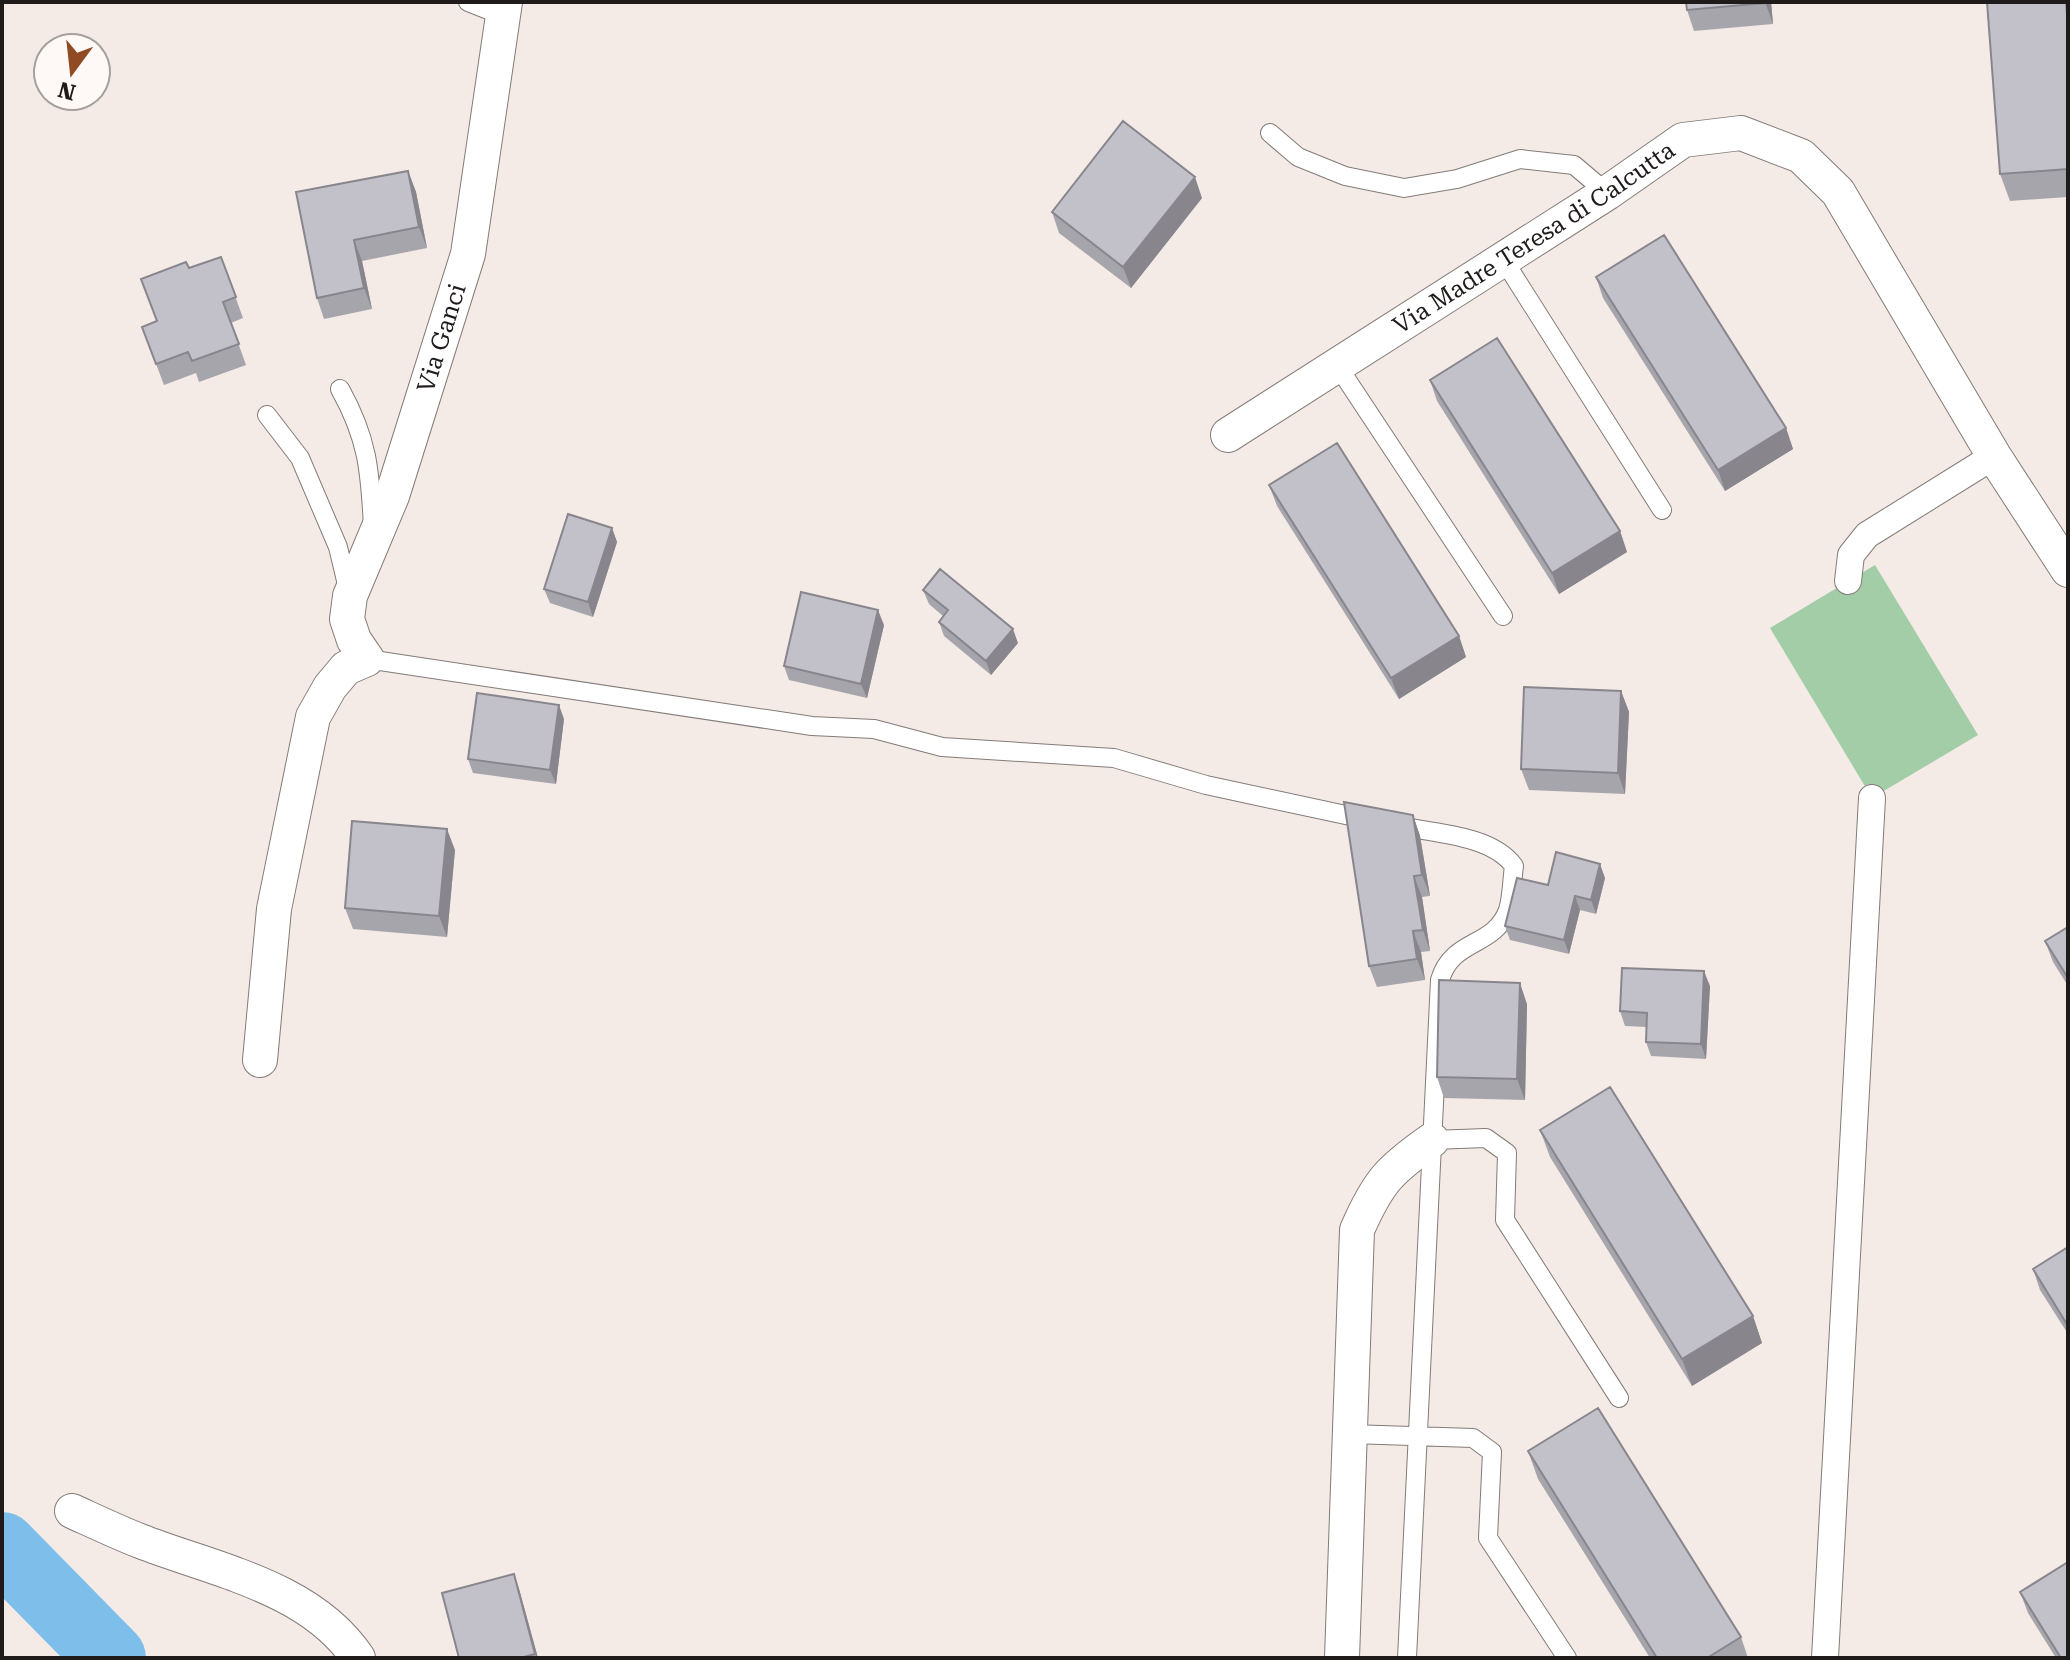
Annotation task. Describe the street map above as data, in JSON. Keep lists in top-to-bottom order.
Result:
{
  "streets": {
    "street": ["Via Madre Teresa di Calcutta", "Via Ganci"]
  },
  "north": "bottom"
}
